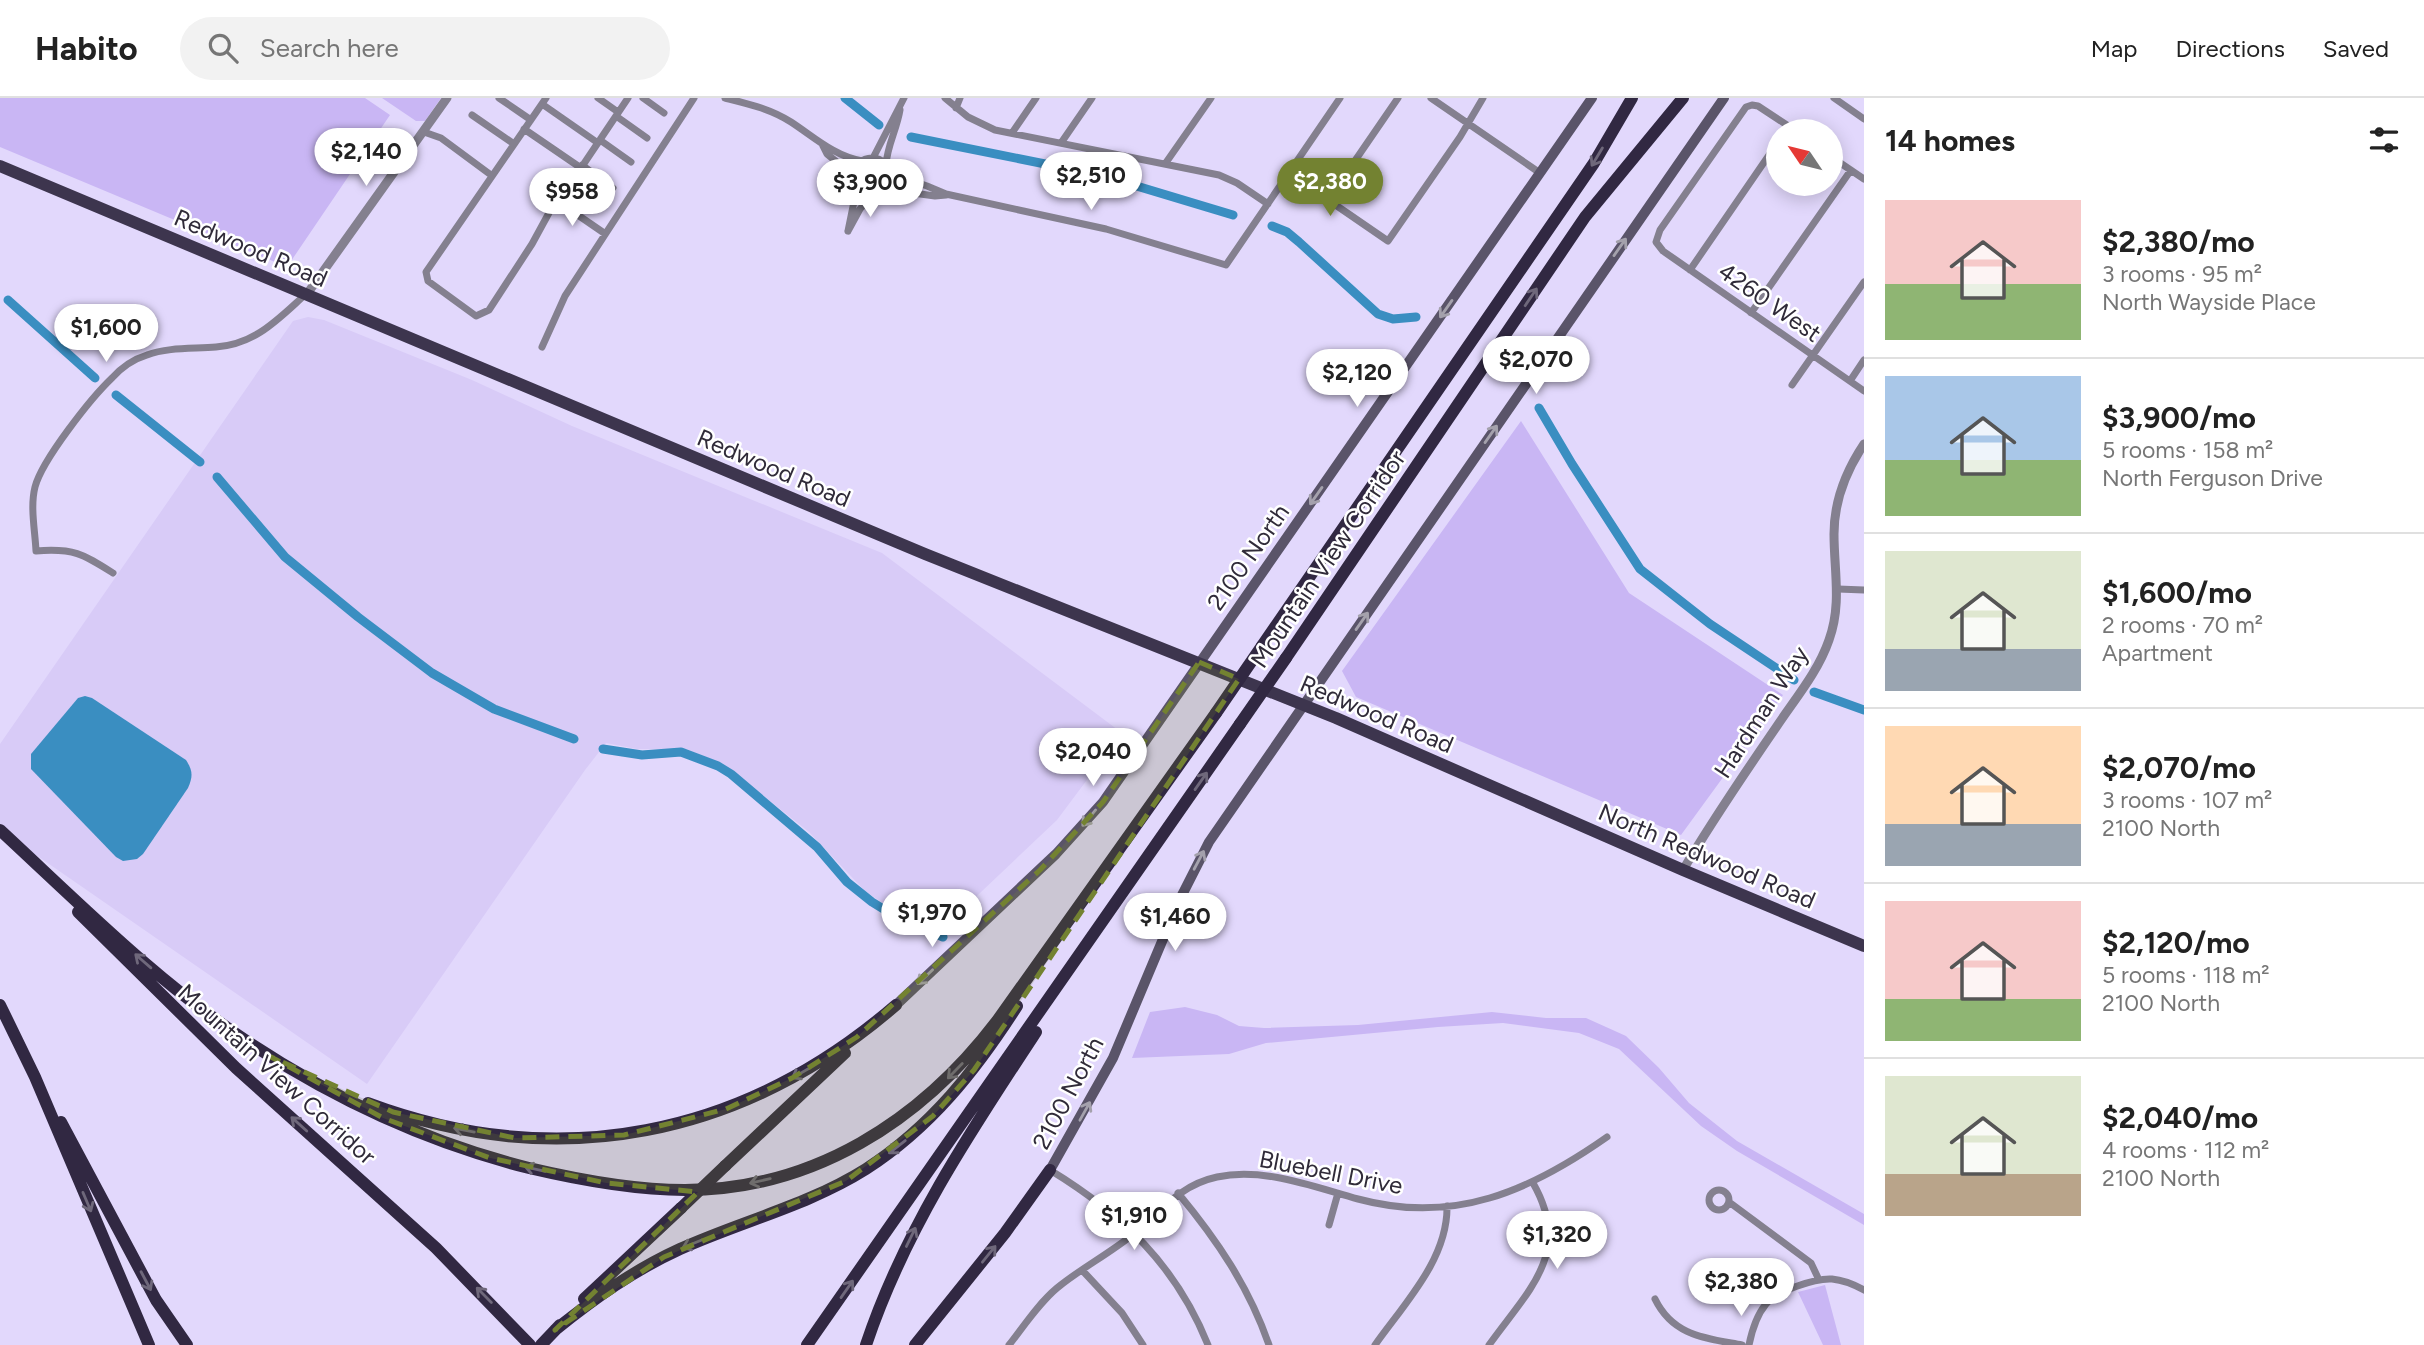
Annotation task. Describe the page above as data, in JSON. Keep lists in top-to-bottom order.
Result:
{
  "streets": {
    "highway": ["Mountain View Corridor"],
    "main road": ["Redwood Road", "2100 North", "North Redwood Road"],
    "street": ["4260 West", "Hardman Way", "Bluebell Drive"]
  },
  "crossings": [
    ["Redwood Road", "2100 North"],
    ["Redwood Road", "North Redwood Road"],
    ["Hardman Way", "North Redwood Road"]
  ],
  "north": "top left",
  "page": {
    "header": "Habito",
    "search": "Search here",
    "nav": ["Map", "Directions", "Saved"],
    "heading": "14 homes",
    "price": [
      "$2,140",
      "$2,510",
      "$2,380",
      "$3,900",
      "$958",
      "$1,600",
      "$2,070",
      "$2,120",
      "$2,040",
      "$1,970",
      "$1,460",
      "$1,910",
      "$1,320",
      "$2,380"
    ],
    "list": [
      {
        "name": "$2,380/mo",
        "note": "3 rooms · 95 m² · North Wayside Place"
      },
      {
        "name": "$3,900/mo",
        "note": "5 rooms · 158 m² · North Ferguson Drive"
      },
      {
        "name": "$1,600/mo",
        "note": "2 rooms · 70 m² · Apartment"
      },
      {
        "name": "$2,070/mo",
        "note": "3 rooms · 107 m² · 2100 North"
      },
      {
        "name": "$2,120/mo",
        "note": "5 rooms · 118 m² · 2100 North"
      },
      {
        "name": "$2,040/mo",
        "note": "4 rooms · 112 m² · 2100 North"
      }
    ]
  }
}
